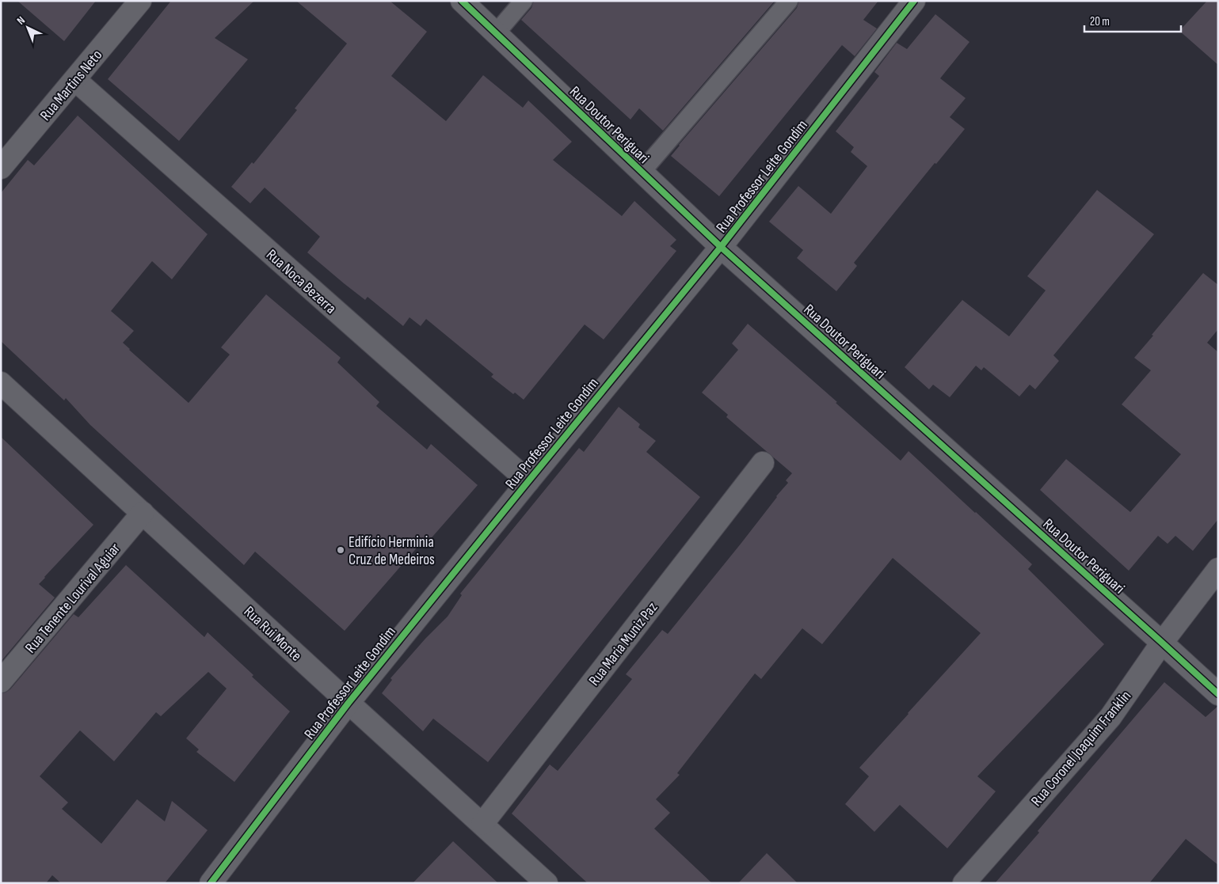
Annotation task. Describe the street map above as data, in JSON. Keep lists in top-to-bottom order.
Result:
{
  "streets": {
    "street": [
      "Rua Martins Neto",
      "Rua Doutor Periguari",
      "Rua Professor Leite Gondim",
      "Rua Noca Bezerra",
      "Rua Tenente Lourival Aguiar",
      "Rua Rui Monte",
      "Rua Maria Muniz Paz",
      "Rua Coronel Joaquim Franklin"
    ]
  },
  "crossings": [
    ["Rua Martins Neto", "Rua Noca Bezerra"],
    ["Rua Doutor Periguari", "Rua Professor Leite Gondim"],
    ["Rua Doutor Periguari", "Rua Coronel Joaquim Franklin"],
    ["Rua Professor Leite Gondim", "Rua Noca Bezerra"],
    ["Rua Professor Leite Gondim", "Rua Rui Monte"],
    ["Rua Tenente Lourival Aguiar", "Rua Rui Monte"],
    ["Rua Rui Monte", "Rua Maria Muniz Paz"]
  ],
  "places": ["Edifício Herminia Cruz de Medeiros"],
  "scale_bar": "20 m",
  "north": "top left"
}
